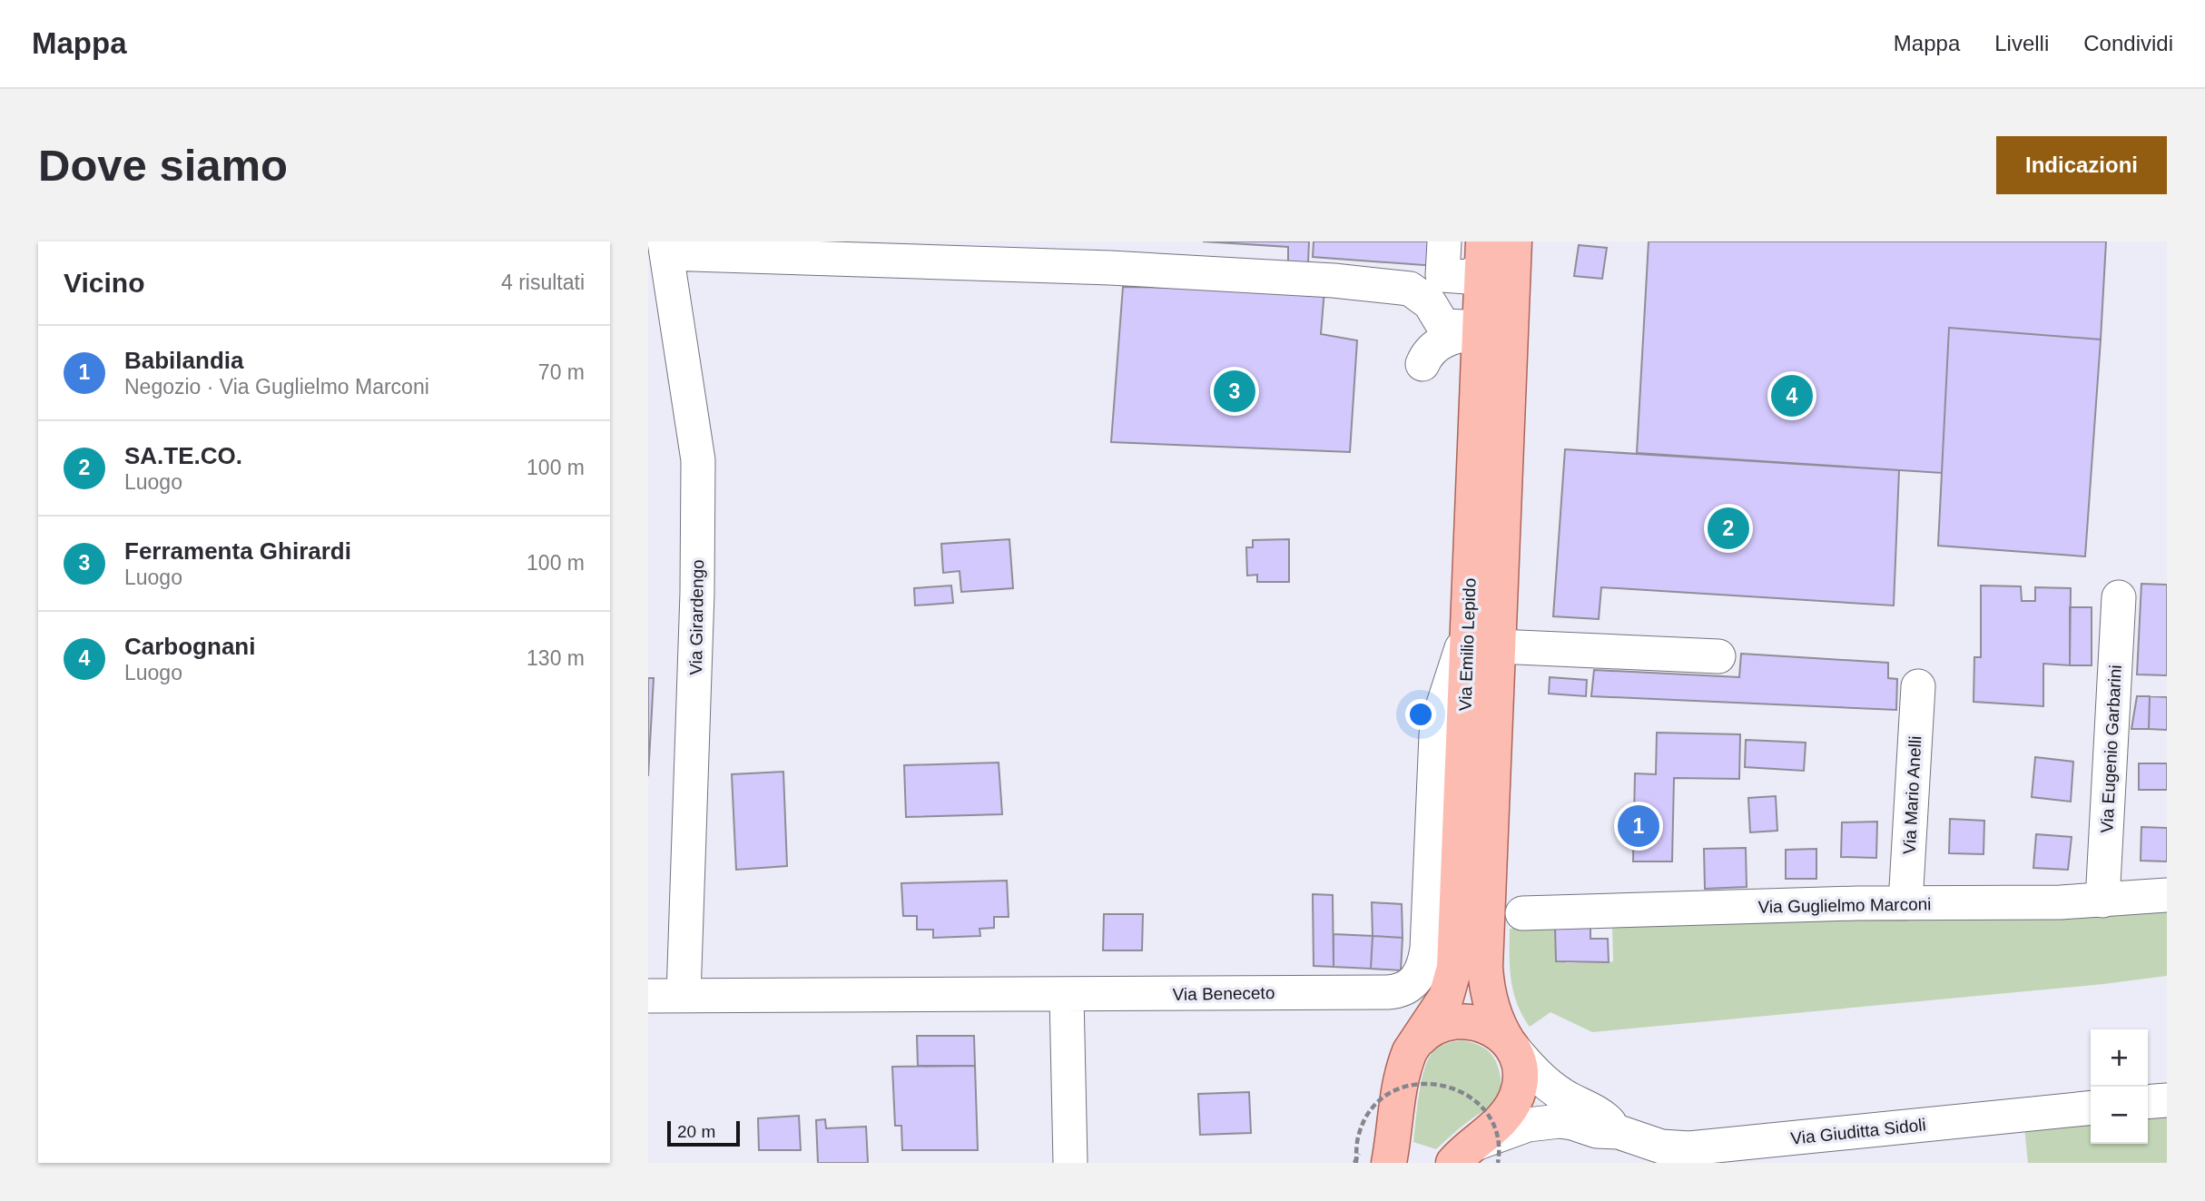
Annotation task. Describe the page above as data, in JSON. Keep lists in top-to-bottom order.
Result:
{
  "streets": {
    "main road": ["Via Emilio Lepido"],
    "street": [
      "Via Girardengo",
      "Via Eugenio Garbarini",
      "Via Mario Anelli",
      "Via Guglielmo Marconi",
      "Via Beneceto",
      "Via Giuditta Sidoli"
    ]
  },
  "crossings": [
    ["Via Girardengo", "Via Beneceto"],
    ["Via Emilio Lepido", "Via Beneceto"],
    ["Via Emilio Lepido", "Via Giuditta Sidoli"],
    ["Via Eugenio Garbarini", "Via Guglielmo Marconi"],
    ["Via Mario Anelli", "Via Guglielmo Marconi"]
  ],
  "scale_bar": "20 m",
  "page": {
    "header": "Mappa",
    "nav": ["Mappa", "Livelli", "Condividi"],
    "buttons": "Indicazioni",
    "title": "Dove siamo",
    "heading": ["Vicino", "4 risultati"],
    "list": [
      {
        "mark": "1",
        "name": "Babilandia",
        "note": "Negozio · Via Guglielmo Marconi",
        "value": "70 m"
      },
      {
        "mark": "2",
        "name": "SA.TE.CO.",
        "note": "Luogo",
        "value": "100 m"
      },
      {
        "mark": "3",
        "name": "Ferramenta Ghirardi",
        "note": "Luogo",
        "value": "100 m"
      },
      {
        "mark": "4",
        "name": "Carbognani",
        "note": "Luogo",
        "value": "130 m"
      }
    ],
    "pins": [
      "3",
      "4",
      "2",
      "1"
    ],
    "map_buttons": ["+", "−"],
    "scale": "20 m"
  }
}
